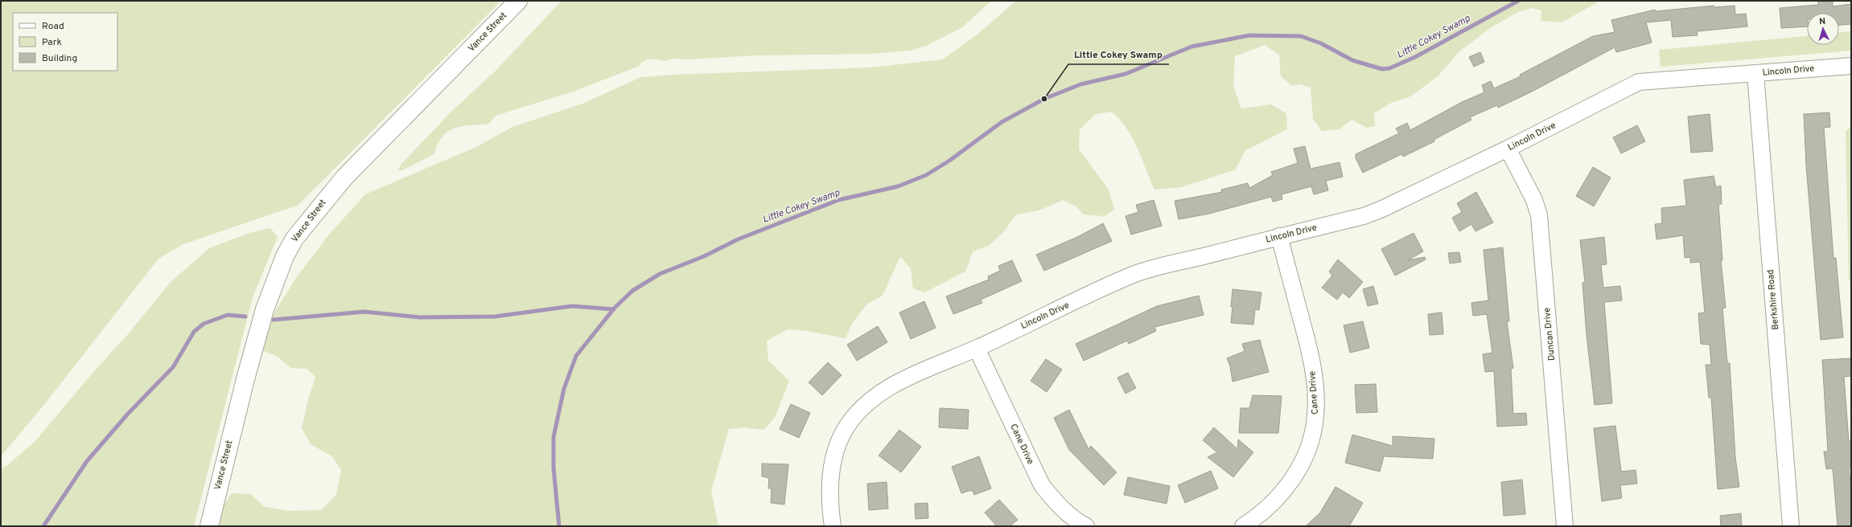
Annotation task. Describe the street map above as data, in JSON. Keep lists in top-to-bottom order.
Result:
{
  "streets": {
    "street": [
      "Vance Street",
      "Lincoln Drive",
      "Berkshire Road",
      "Duncan Drive",
      "Cane Drive"
    ]
  },
  "crossings": [
    ["Lincoln Drive", "Berkshire Road"],
    ["Lincoln Drive", "Duncan Drive"],
    ["Lincoln Drive", "Cane Drive"]
  ],
  "water": ["Little Cokey Swamp"],
  "places": ["Little Cokey Swamp"],
  "legend": ["Road", "Park", "Building"],
  "north": "top"
}
